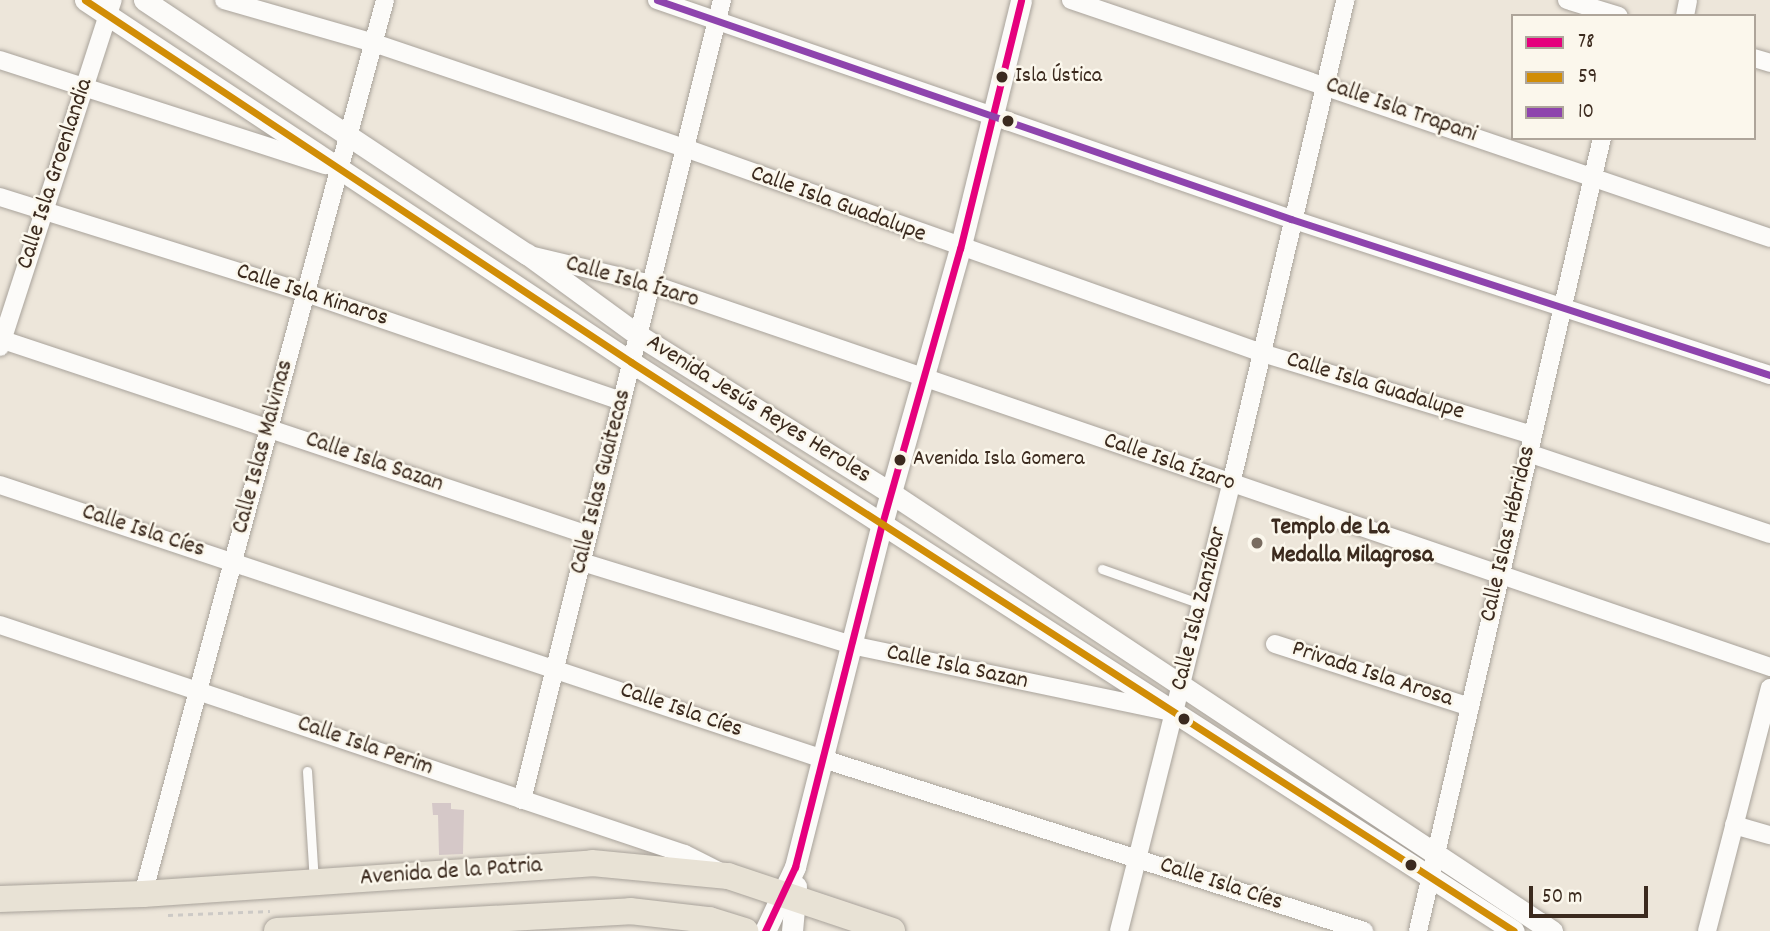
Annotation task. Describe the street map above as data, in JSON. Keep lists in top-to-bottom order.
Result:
{
  "streets": {
    "main road": ["Avenida de la Patria"],
    "street": [
      "Calle Isla Trapani",
      "Calle Isla Groenlandia",
      "Calle Isla Guadalupe",
      "Calle Isla Ízaro",
      "Calle Isla Kinaros",
      "Avenida Jesús Reyes Heroles",
      "Calle Islas Malvinas",
      "Calle Isla Sazan",
      "Calle Islas Guaitecas",
      "Calle Isla Cíes",
      "Calle Islas Hébridas",
      "Calle Isla Zanzíbar",
      "Privada Isla Arosa",
      "Calle Isla Perim"
    ]
  },
  "crossings": [
    ["Calle Isla Trapani", "Calle Islas Hébridas"],
    ["Calle Isla Trapani", "Calle Isla Zanzíbar"],
    ["Calle Isla Groenlandia", "Calle Isla Kinaros"],
    ["Calle Isla Groenlandia", "Avenida Jesús Reyes Heroles"],
    ["Calle Isla Groenlandia", "Calle Isla Sazan"],
    ["Calle Isla Guadalupe", "Calle Islas Malvinas"],
    ["Calle Isla Guadalupe", "Calle Islas Guaitecas"],
    ["Calle Isla Guadalupe", "Calle Islas Hébridas"],
    ["Calle Isla Guadalupe", "Calle Isla Zanzíbar"],
    ["Calle Isla Ízaro", "Avenida Jesús Reyes Heroles"],
    ["Calle Isla Ízaro", "Calle Islas Guaitecas"],
    ["Calle Isla Ízaro", "Calle Islas Hébridas"],
    ["Calle Isla Ízaro", "Calle Isla Zanzíbar"],
    ["Calle Isla Kinaros", "Calle Islas Malvinas"],
    ["Calle Isla Kinaros", "Calle Islas Guaitecas"],
    ["Avenida Jesús Reyes Heroles", "Calle Islas Malvinas"],
    ["Avenida Jesús Reyes Heroles", "Calle Isla Sazan"],
    ["Avenida Jesús Reyes Heroles", "Calle Islas Guaitecas"],
    ["Avenida Jesús Reyes Heroles", "Calle Islas Hébridas"],
    ["Avenida Jesús Reyes Heroles", "Calle Isla Zanzíbar"],
    ["Calle Islas Malvinas", "Calle Isla Sazan"],
    ["Calle Islas Malvinas", "Calle Isla Cíes"],
    ["Calle Islas Malvinas", "Calle Isla Perim"],
    ["Calle Islas Malvinas", "Avenida de la Patria"],
    ["Calle Isla Sazan", "Calle Islas Guaitecas"],
    ["Calle Isla Sazan", "Calle Isla Zanzíbar"],
    ["Calle Islas Guaitecas", "Calle Isla Cíes"],
    ["Calle Islas Guaitecas", "Calle Isla Perim"],
    ["Calle Isla Cíes", "Calle Isla Zanzíbar"],
    ["Calle Islas Hébridas", "Privada Isla Arosa"],
    ["Calle Isla Perim", "Avenida de la Patria"]
  ],
  "places": ["Isla Ústica", "Avenida Isla Gomera", "Templo de La Medalla Milagrosa"],
  "lines": ["transit line 78", "transit line 59", "transit line 10"],
  "legend": ["78", "59", "10"],
  "scale_bar": "50 m"
}
